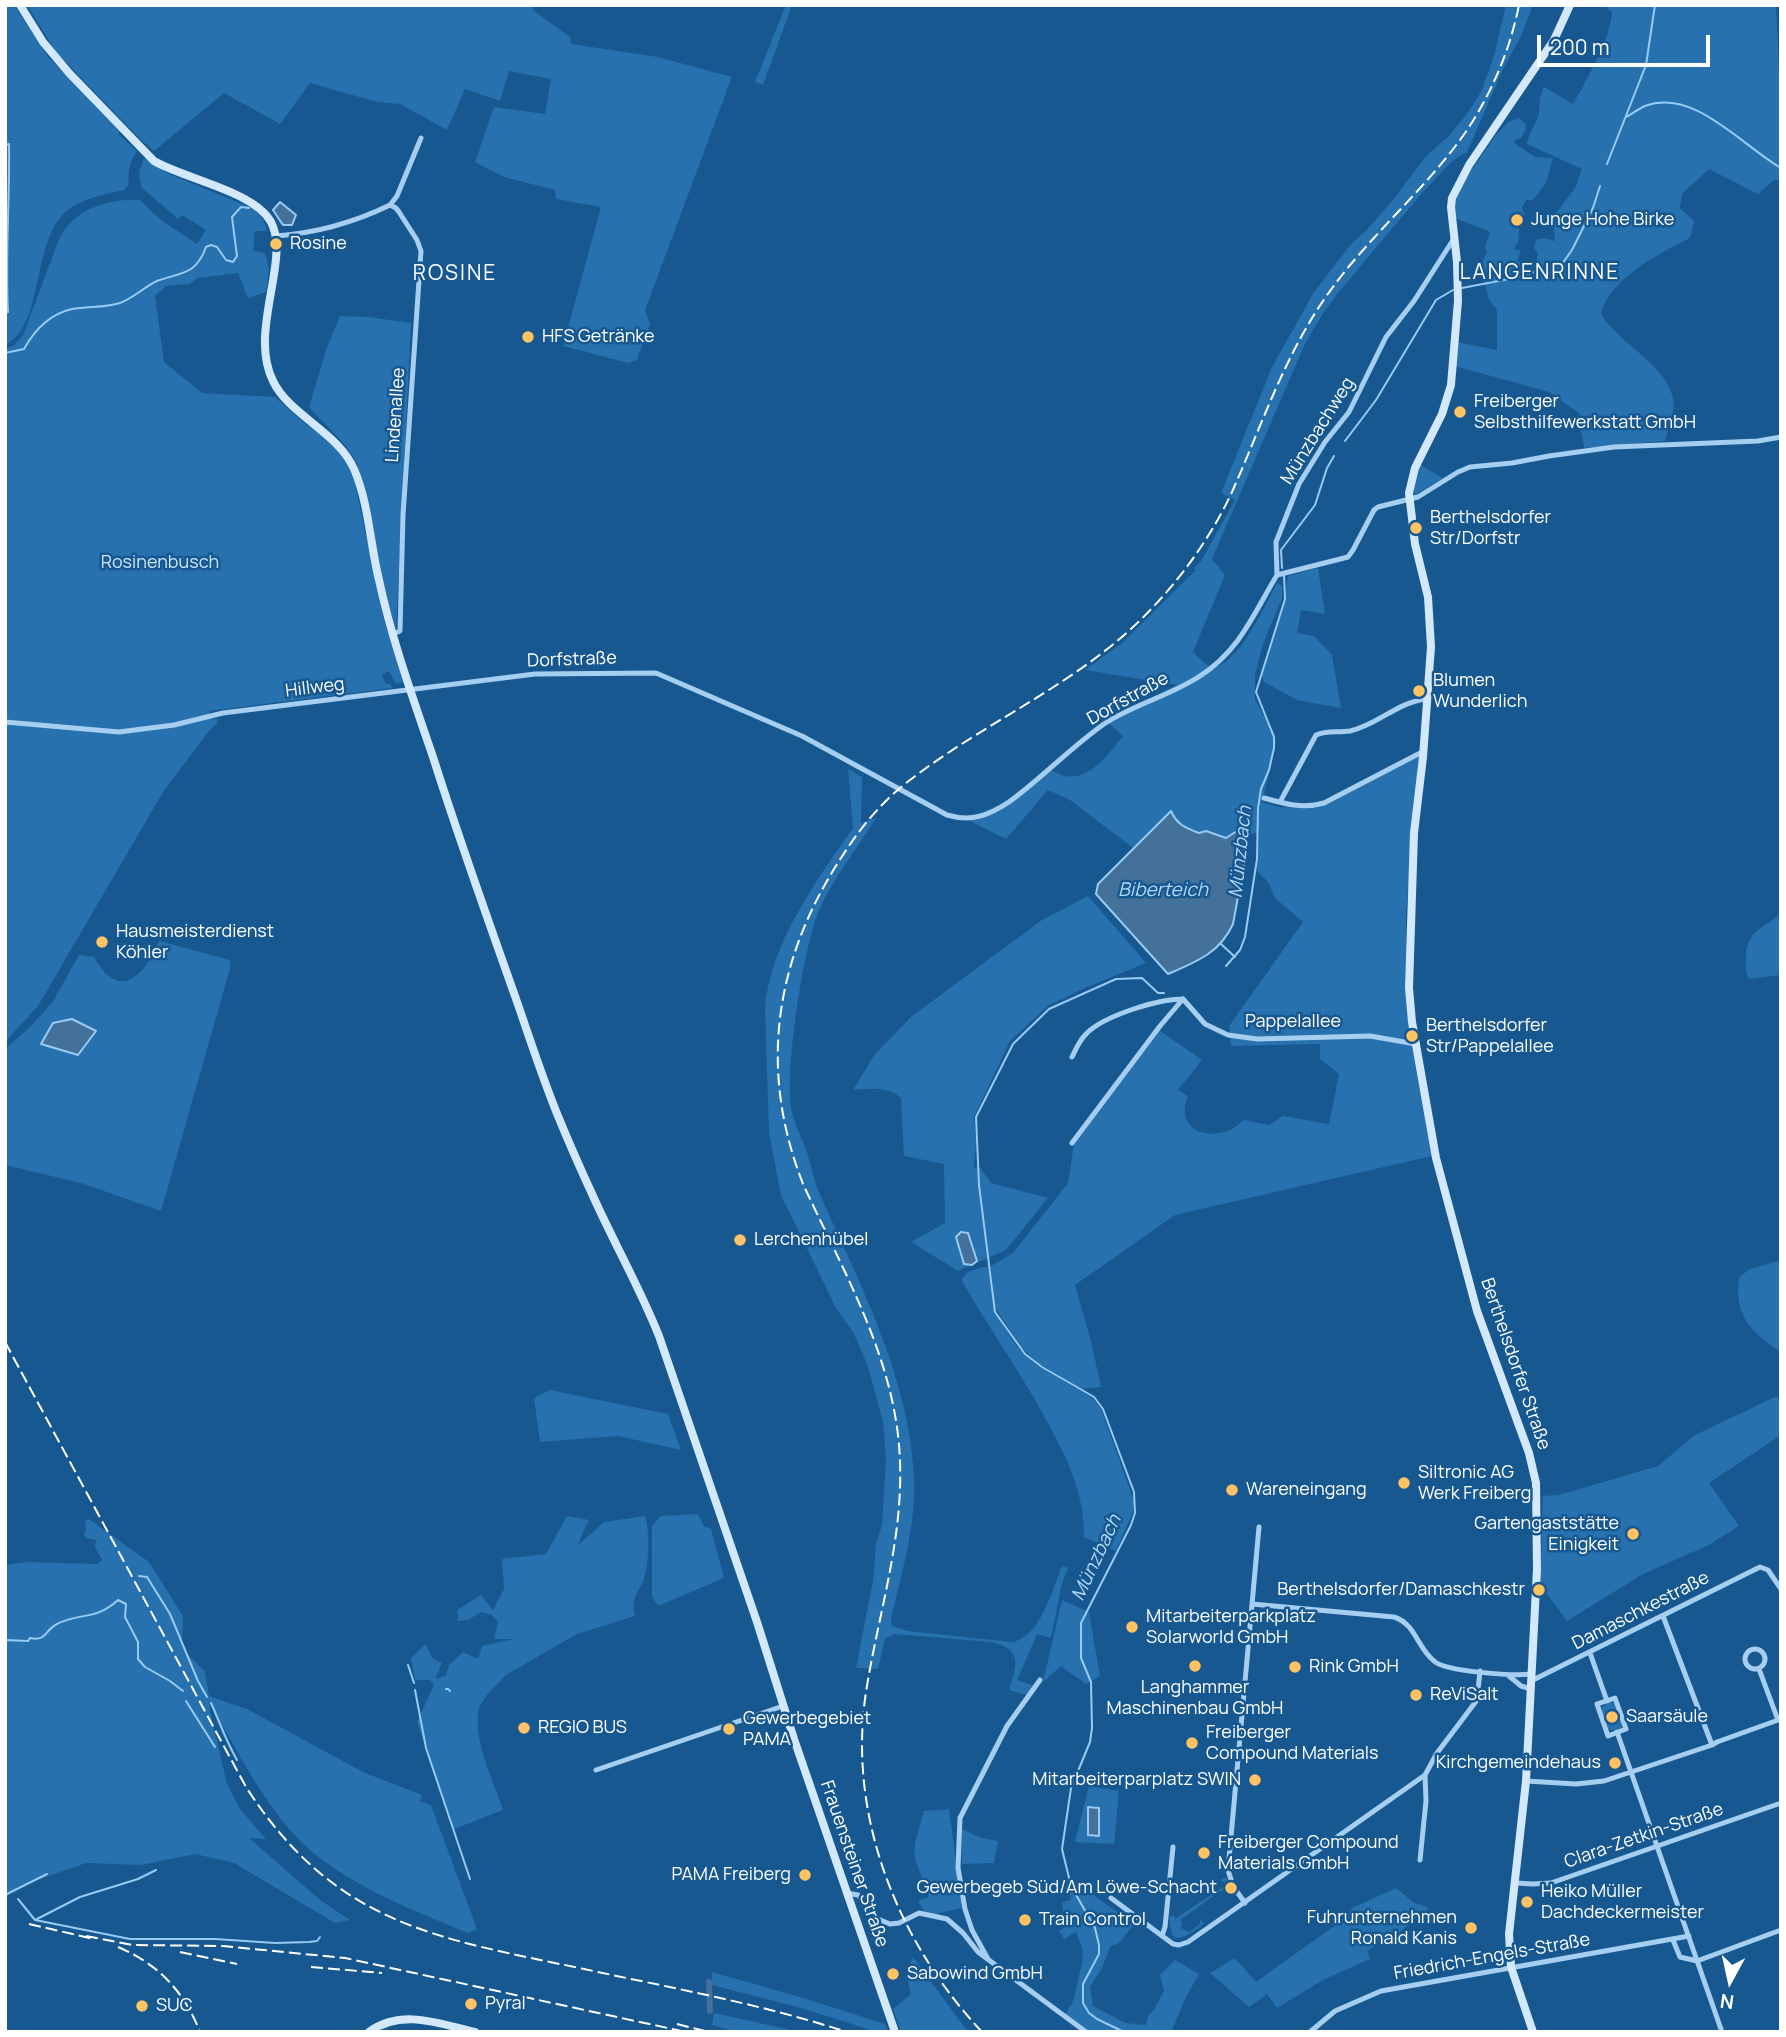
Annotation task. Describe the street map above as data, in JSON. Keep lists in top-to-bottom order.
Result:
{
  "streets": {
    "main road": ["Berthelsdorfer Straße", "Frauensteiner Straße"],
    "street": [
      "Lindenallee",
      "Münzbachweg",
      "Dorfstraße",
      "Hillweg",
      "Pappelallee",
      "Damaschkestraße",
      "Clara-Zetkin-Straße",
      "Friedrich-Engels-Straße"
    ]
  },
  "crossings": [
    ["Lindenallee", "Frauensteiner Straße"],
    ["Münzbachweg", "Dorfstraße"],
    ["Münzbachweg", "Berthelsdorfer Straße"],
    ["Dorfstraße", "Hillweg"],
    ["Dorfstraße", "Frauensteiner Straße"],
    ["Hillweg", "Frauensteiner Straße"],
    ["Pappelallee", "Berthelsdorfer Straße"],
    ["Berthelsdorfer Straße", "Damaschkestraße"],
    ["Berthelsdorfer Straße", "Clara-Zetkin-Straße"],
    ["Berthelsdorfer Straße", "Friedrich-Engels-Straße"]
  ],
  "districts": ["LANGENRINNE", "ROSINE"],
  "water": ["Münzbach", "Biberteich"],
  "parks": ["Rosinenbusch"],
  "places": [
    "Junge Hohe Birke",
    "Rosine",
    "HFS Getränke",
    "Freiberger Selbsthilfewerkstatt GmbH",
    "Berthelsdorfer Str/Dorfstr",
    "Blumen Wunderlich",
    "Hausmeisterdienst Köhler",
    "Berthelsdorfer Str/Pappelallee",
    "Lerchenhübel",
    "Siltronic AG Werk Freiberg",
    "Wareneingang",
    "Gartengaststätte Einigkeit",
    "Berthelsdorfer/Damaschkestr",
    "Mitarbeiterparkplatz Solarworld GmbH",
    "Langhammer Maschinenbau GmbH",
    "Rink GmbH",
    "ReViSalt",
    "Saarsäule",
    "REGIO BUS",
    "Gewerbegebiet PAMA",
    "Freiberger Compound Materials",
    "Kirchgemeindehaus",
    "Mitarbeiterparplatz SWIN",
    "Freiberger Compound Materials GmbH",
    "PAMA Freiberg",
    "Gewerbegeb Süd/Am Löwe-Schacht",
    "Heiko Müller Dachdeckermeister",
    "Train Control",
    "Fuhrunternehmen Ronald Kanis",
    "Sabowind GmbH",
    "Pyral",
    "SUC"
  ],
  "scale_bar": "200 m",
  "north": "bottom"
}
